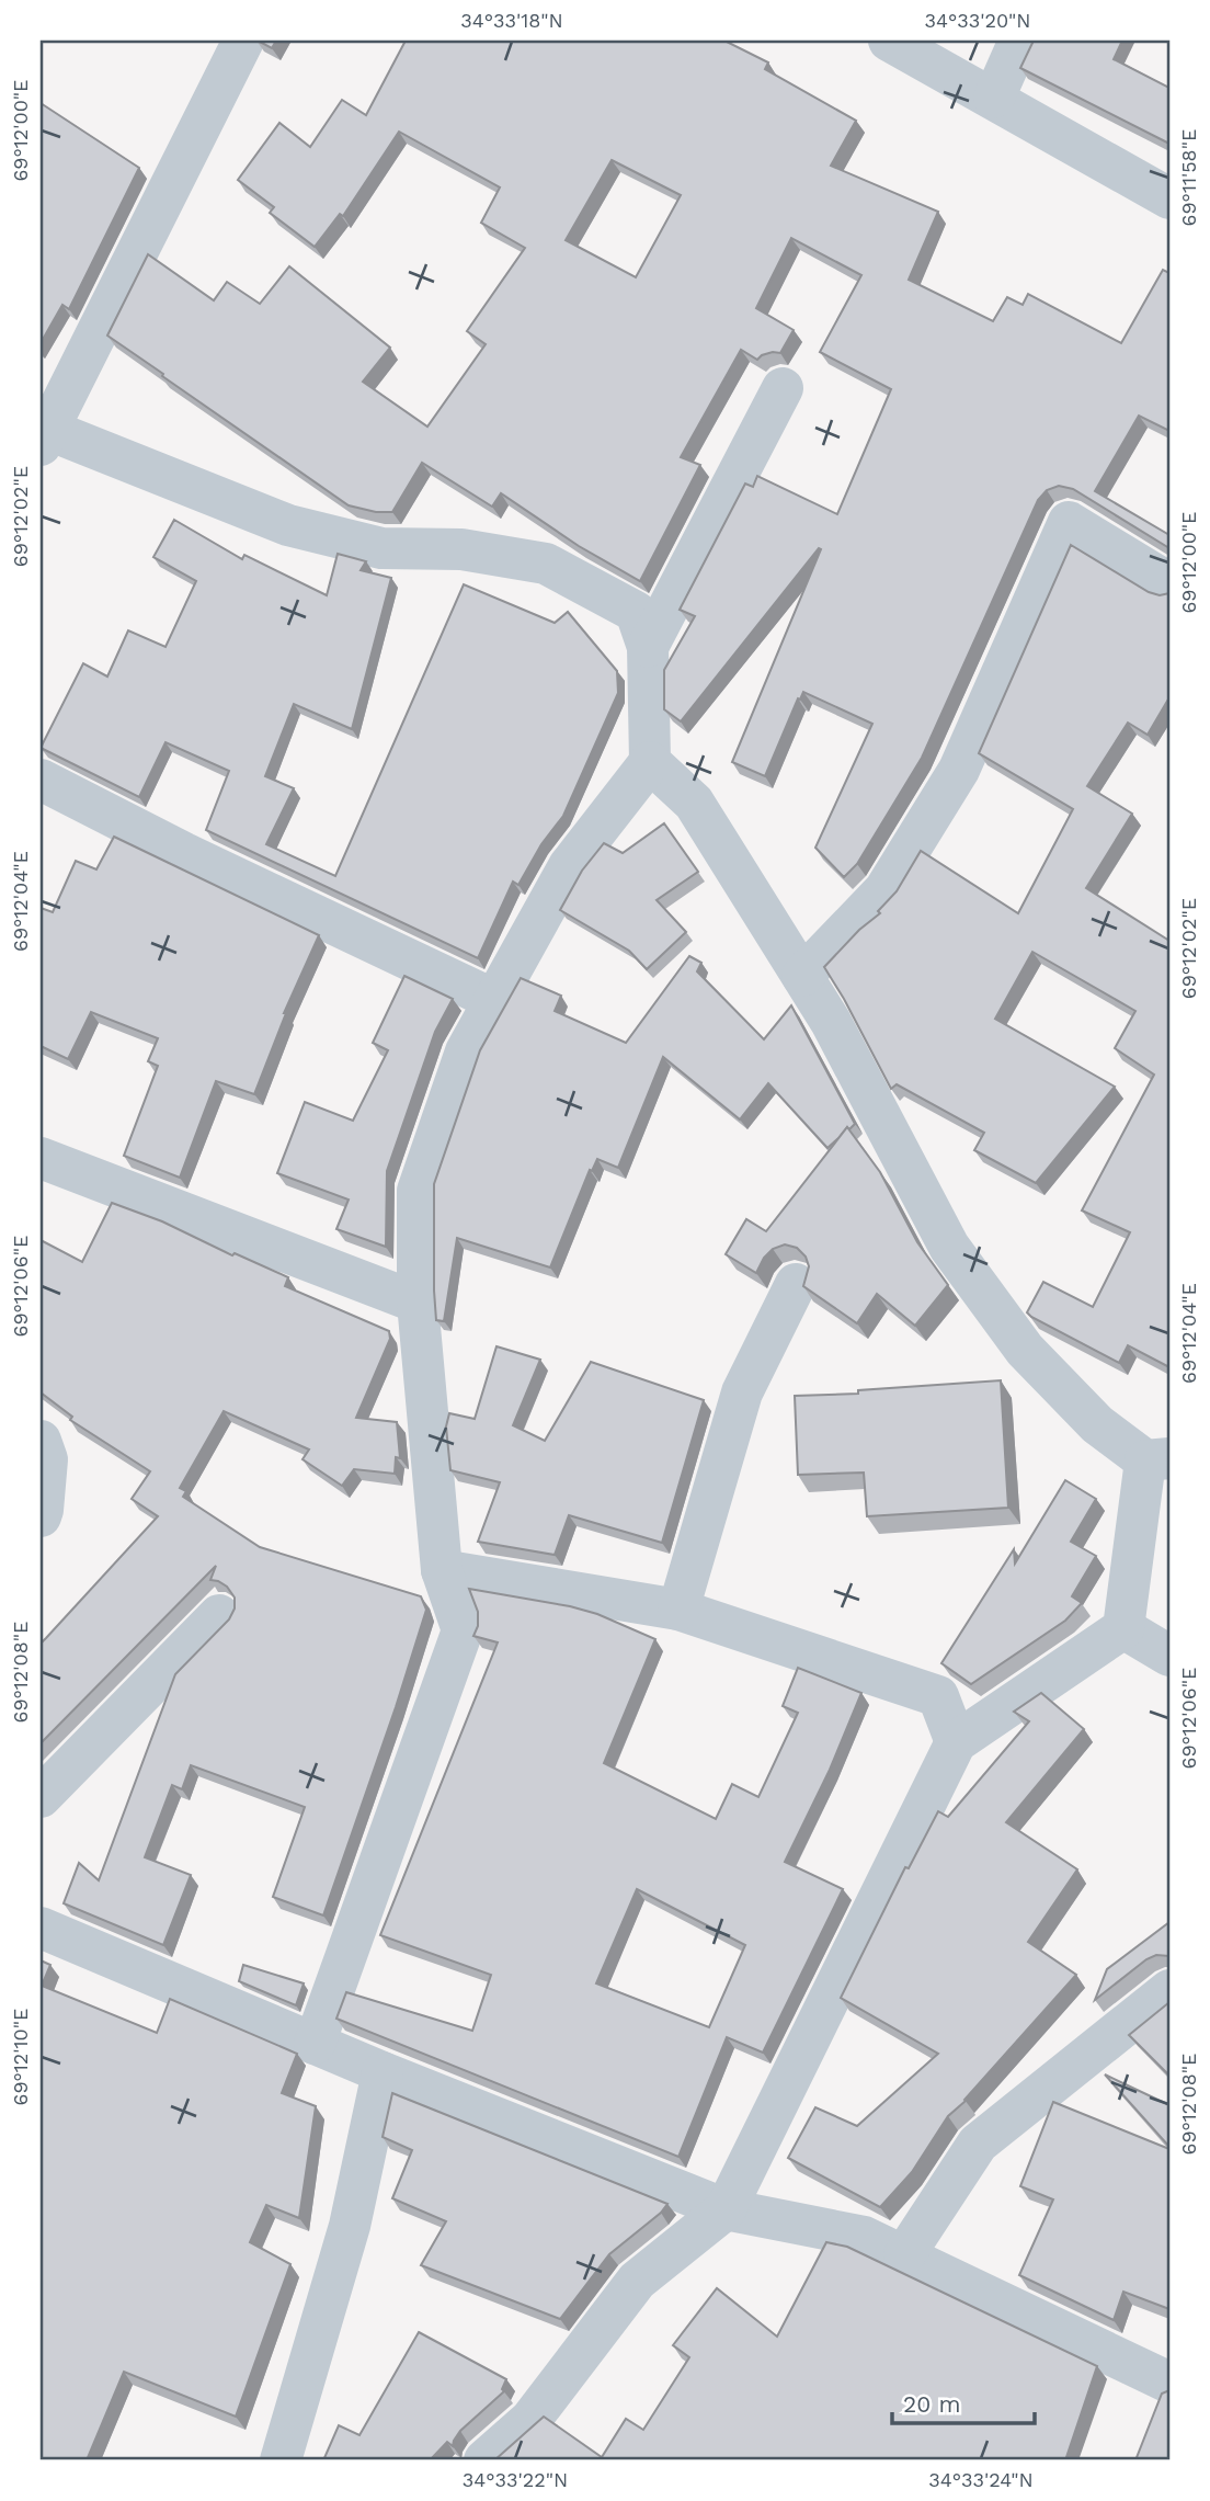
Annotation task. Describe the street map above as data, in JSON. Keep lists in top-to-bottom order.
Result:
{
  "scale_bar": "20 m",
  "coordinates": [
    "34°33'18\"N",
    "34°33'20\"N",
    "69°12'00\"E",
    "69°11'58\"E",
    "69°12'02\"E",
    "69°12'04\"E",
    "69°12'06\"E",
    "69°12'08\"E",
    "69°12'10\"E",
    "34°33'22\"N",
    "34°33'24\"N"
  ]
}
